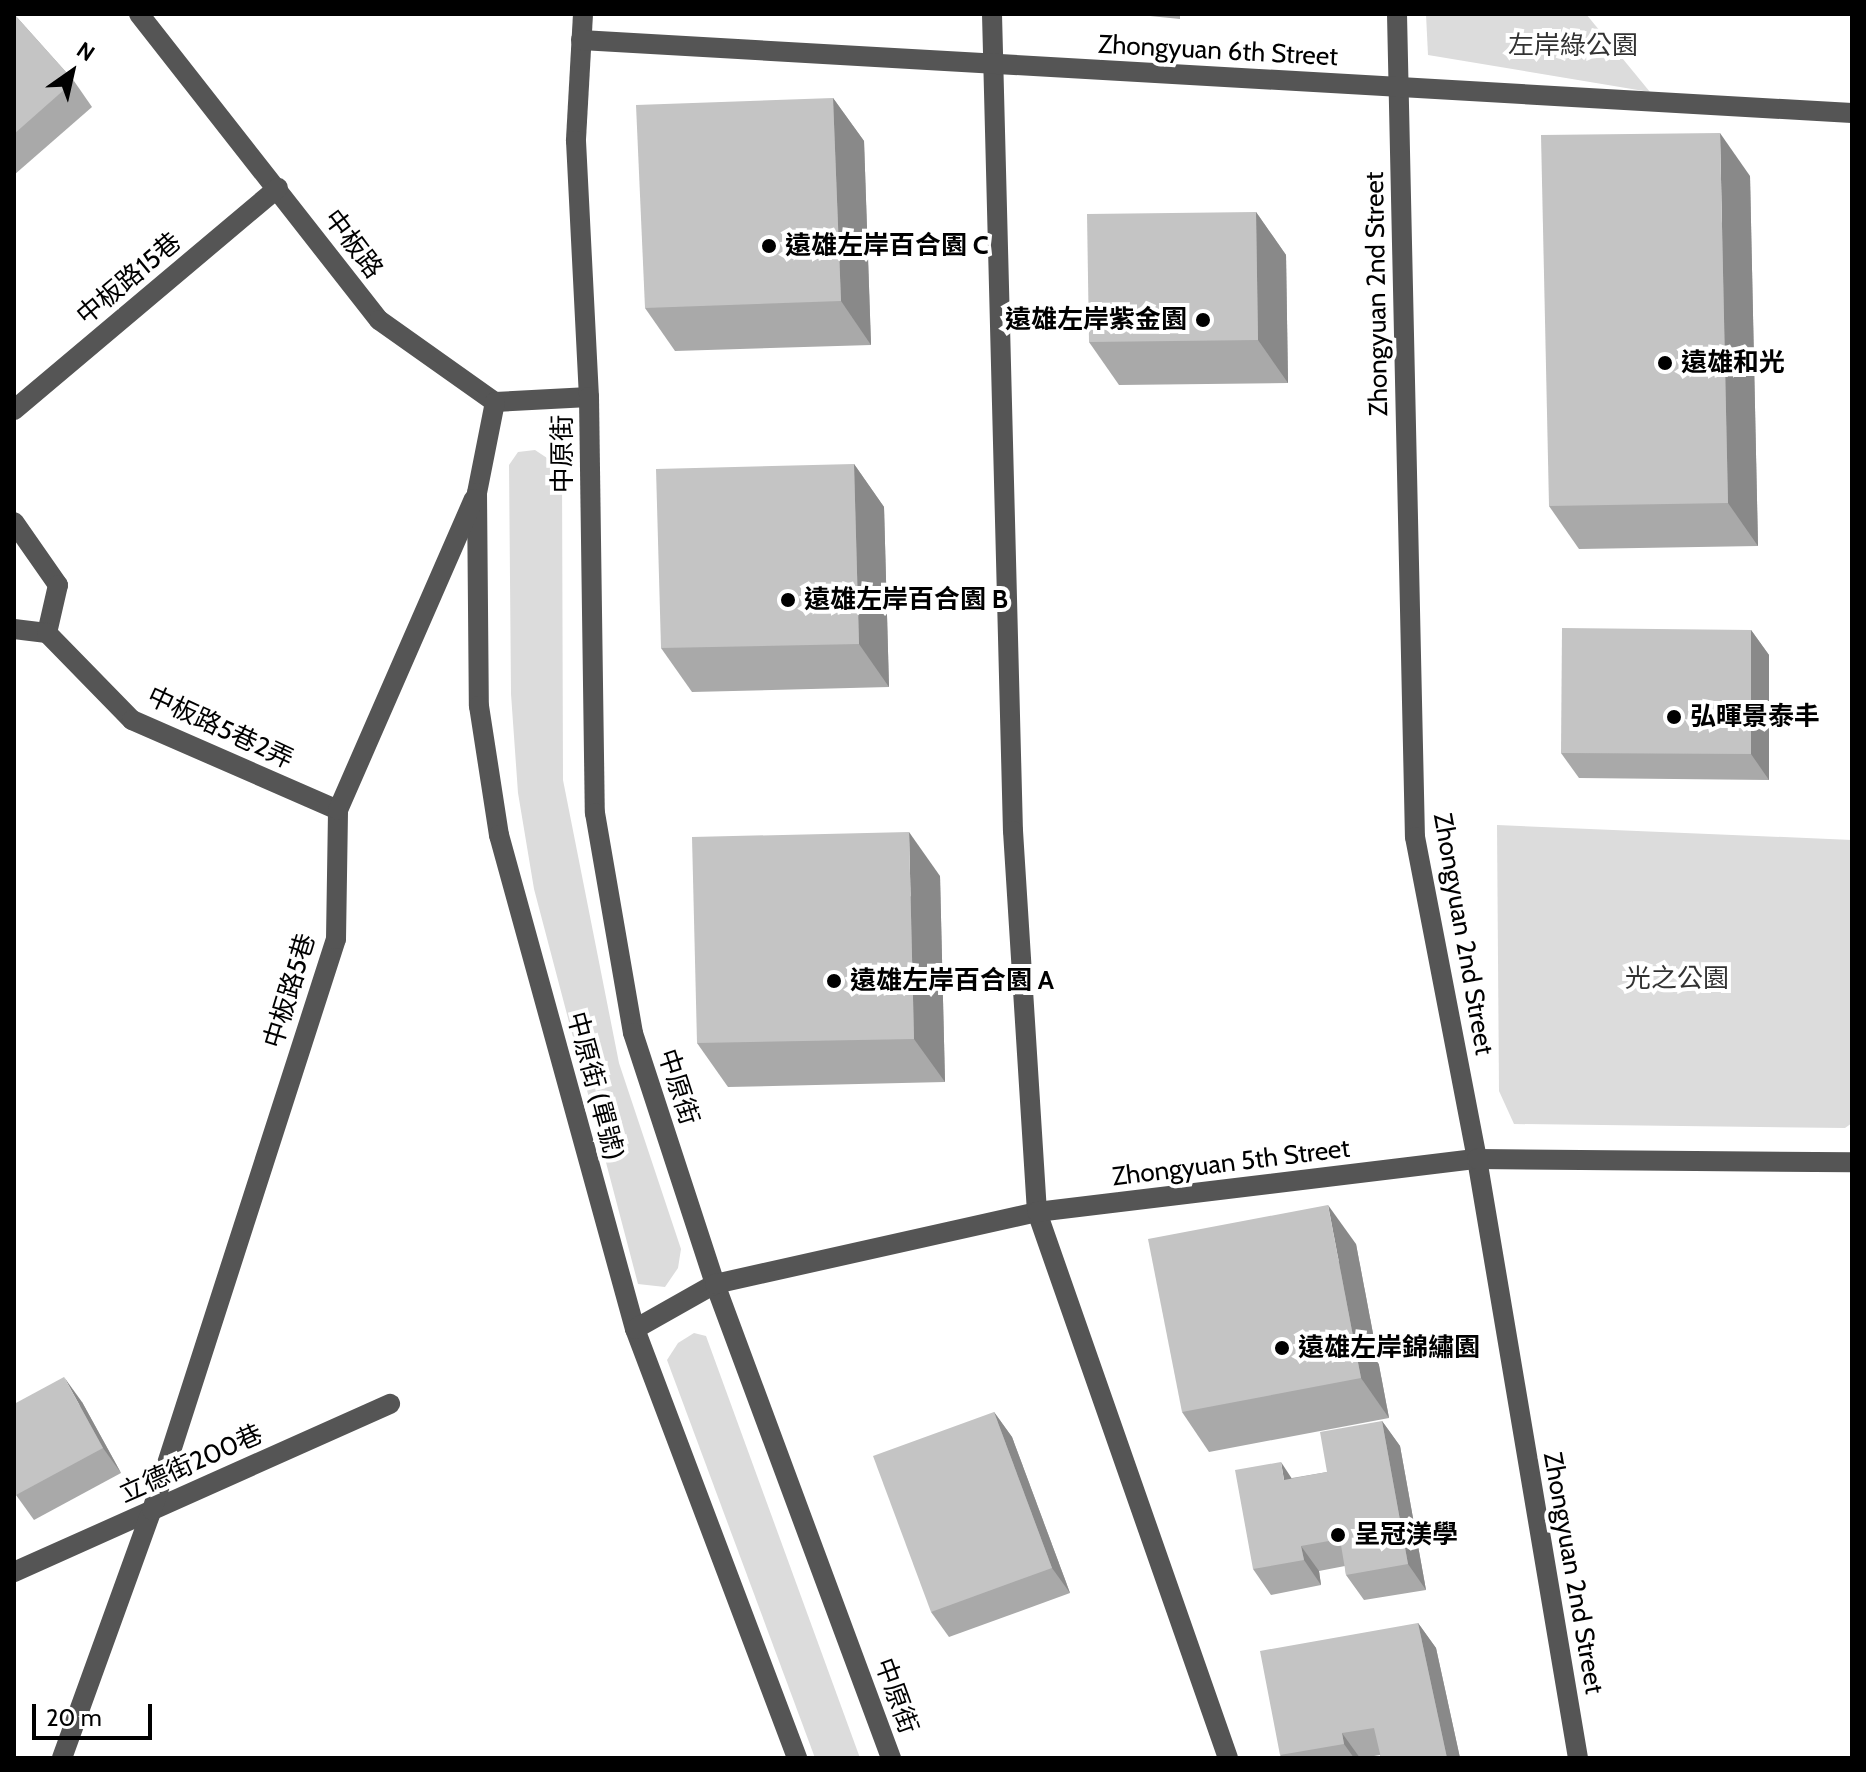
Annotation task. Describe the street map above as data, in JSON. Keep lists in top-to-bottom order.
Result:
{
  "streets": {
    "street": [
      "Zhongyuan 6th Street",
      "中板路",
      "中板路15巷",
      "Zhongyuan 2nd Street",
      "中原街",
      "中板路5巷2弄",
      "中板路5巷",
      "中原街 (單號)",
      "Zhongyuan 5th Street",
      "立德街200巷"
    ]
  },
  "crossings": [
    ["Zhongyuan 6th Street", "Zhongyuan 2nd Street"],
    ["Zhongyuan 6th Street", "中原街"],
    ["中板路", "中板路15巷"],
    ["中板路", "中原街 (單號)"],
    ["Zhongyuan 2nd Street", "Zhongyuan 5th Street"],
    ["中原街", "Zhongyuan 5th Street"],
    ["中板路5巷2弄", "中板路5巷"],
    ["中板路5巷", "中原街 (單號)"],
    ["中板路5巷", "立德街200巷"],
    ["中原街 (單號)", "Zhongyuan 5th Street"]
  ],
  "parks": ["左岸綠公園", "光之公園"],
  "places": [
    "遠雄左岸百合園 C",
    "遠雄左岸紫金園",
    "遠雄和光",
    "遠雄左岸百合園 B",
    "弘暉景泰丰",
    "遠雄左岸百合園 A",
    "遠雄左岸錦繡園",
    "呈冠渼學"
  ],
  "scale_bar": "20 m",
  "north": "top right"
}
